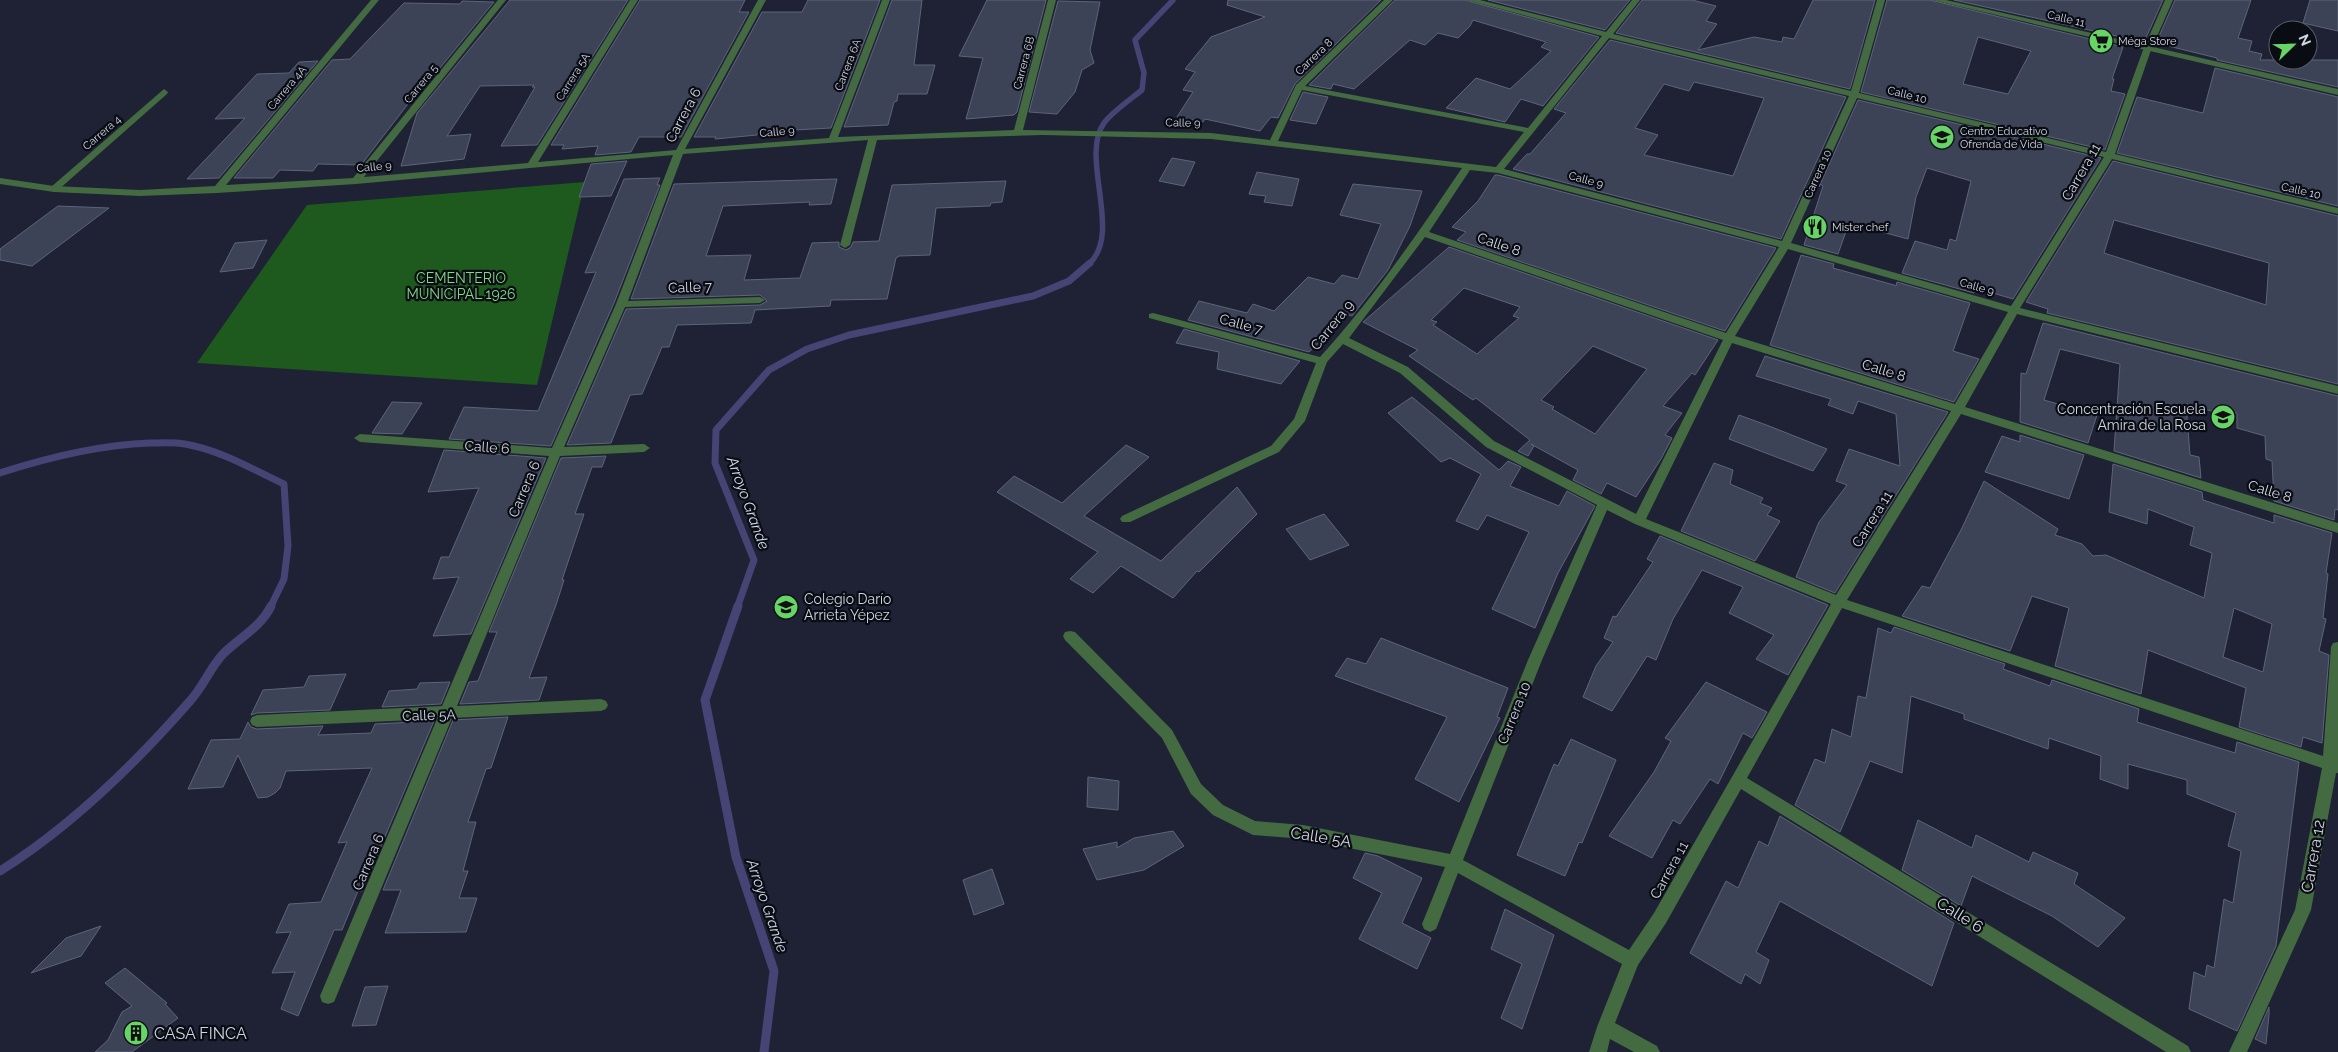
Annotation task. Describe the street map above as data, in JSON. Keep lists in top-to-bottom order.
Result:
{
  "streets": {
    "street": [
      "Calle 11",
      "Carrera 8",
      "Carrera 6B",
      "Carrera 6A",
      "Carrera 5A",
      "Carrera 5",
      "Carrera 4A",
      "Calle 10",
      "Carrera 6",
      "Calle 9",
      "Carrera 4",
      "Carrera 11",
      "Carrera 10",
      "Calle 8",
      "Calle 7",
      "Carrera 9",
      "Calle 6",
      "Calle 5A",
      "Carrera 12"
    ]
  },
  "crossings": [
    ["Calle 11", "Carrera 11"],
    ["Carrera 8", "Calle 9"],
    ["Carrera 6B", "Calle 9"],
    ["Carrera 6A", "Calle 9"],
    ["Carrera 5A", "Calle 9"],
    ["Carrera 5", "Calle 9"],
    ["Carrera 4A", "Calle 9"],
    ["Calle 10", "Carrera 11"],
    ["Calle 10", "Carrera 10"],
    ["Carrera 6", "Calle 9"],
    ["Carrera 6", "Calle 7"],
    ["Carrera 6", "Calle 6"],
    ["Carrera 6", "Calle 5A"],
    ["Calle 9", "Carrera 4"],
    ["Calle 9", "Carrera 11"],
    ["Calle 9", "Carrera 10"],
    ["Calle 9", "Carrera 9"],
    ["Carrera 11", "Calle 8"],
    ["Carrera 11", "Calle 6"],
    ["Carrera 11", "Calle 5A"],
    ["Carrera 10", "Calle 8"],
    ["Carrera 10", "Calle 5A"],
    ["Calle 8", "Carrera 9"],
    ["Calle 7", "Carrera 9"]
  ],
  "water": ["Arroyo Grande"],
  "parks": ["CEMENTERIO MUNICIPAL 1926"],
  "places": {
    "supermarket": ["Méga Store"],
    "school or university": ["Centro Educativo Ofrenda de Vida", "Concentración Escuela Amira de la Rosa", "Colegio Darío Arrieta Yépez"],
    "restaurant": ["Mister chef"],
    "building": ["CASA FINCA"]
  },
  "north": "top right"
}
